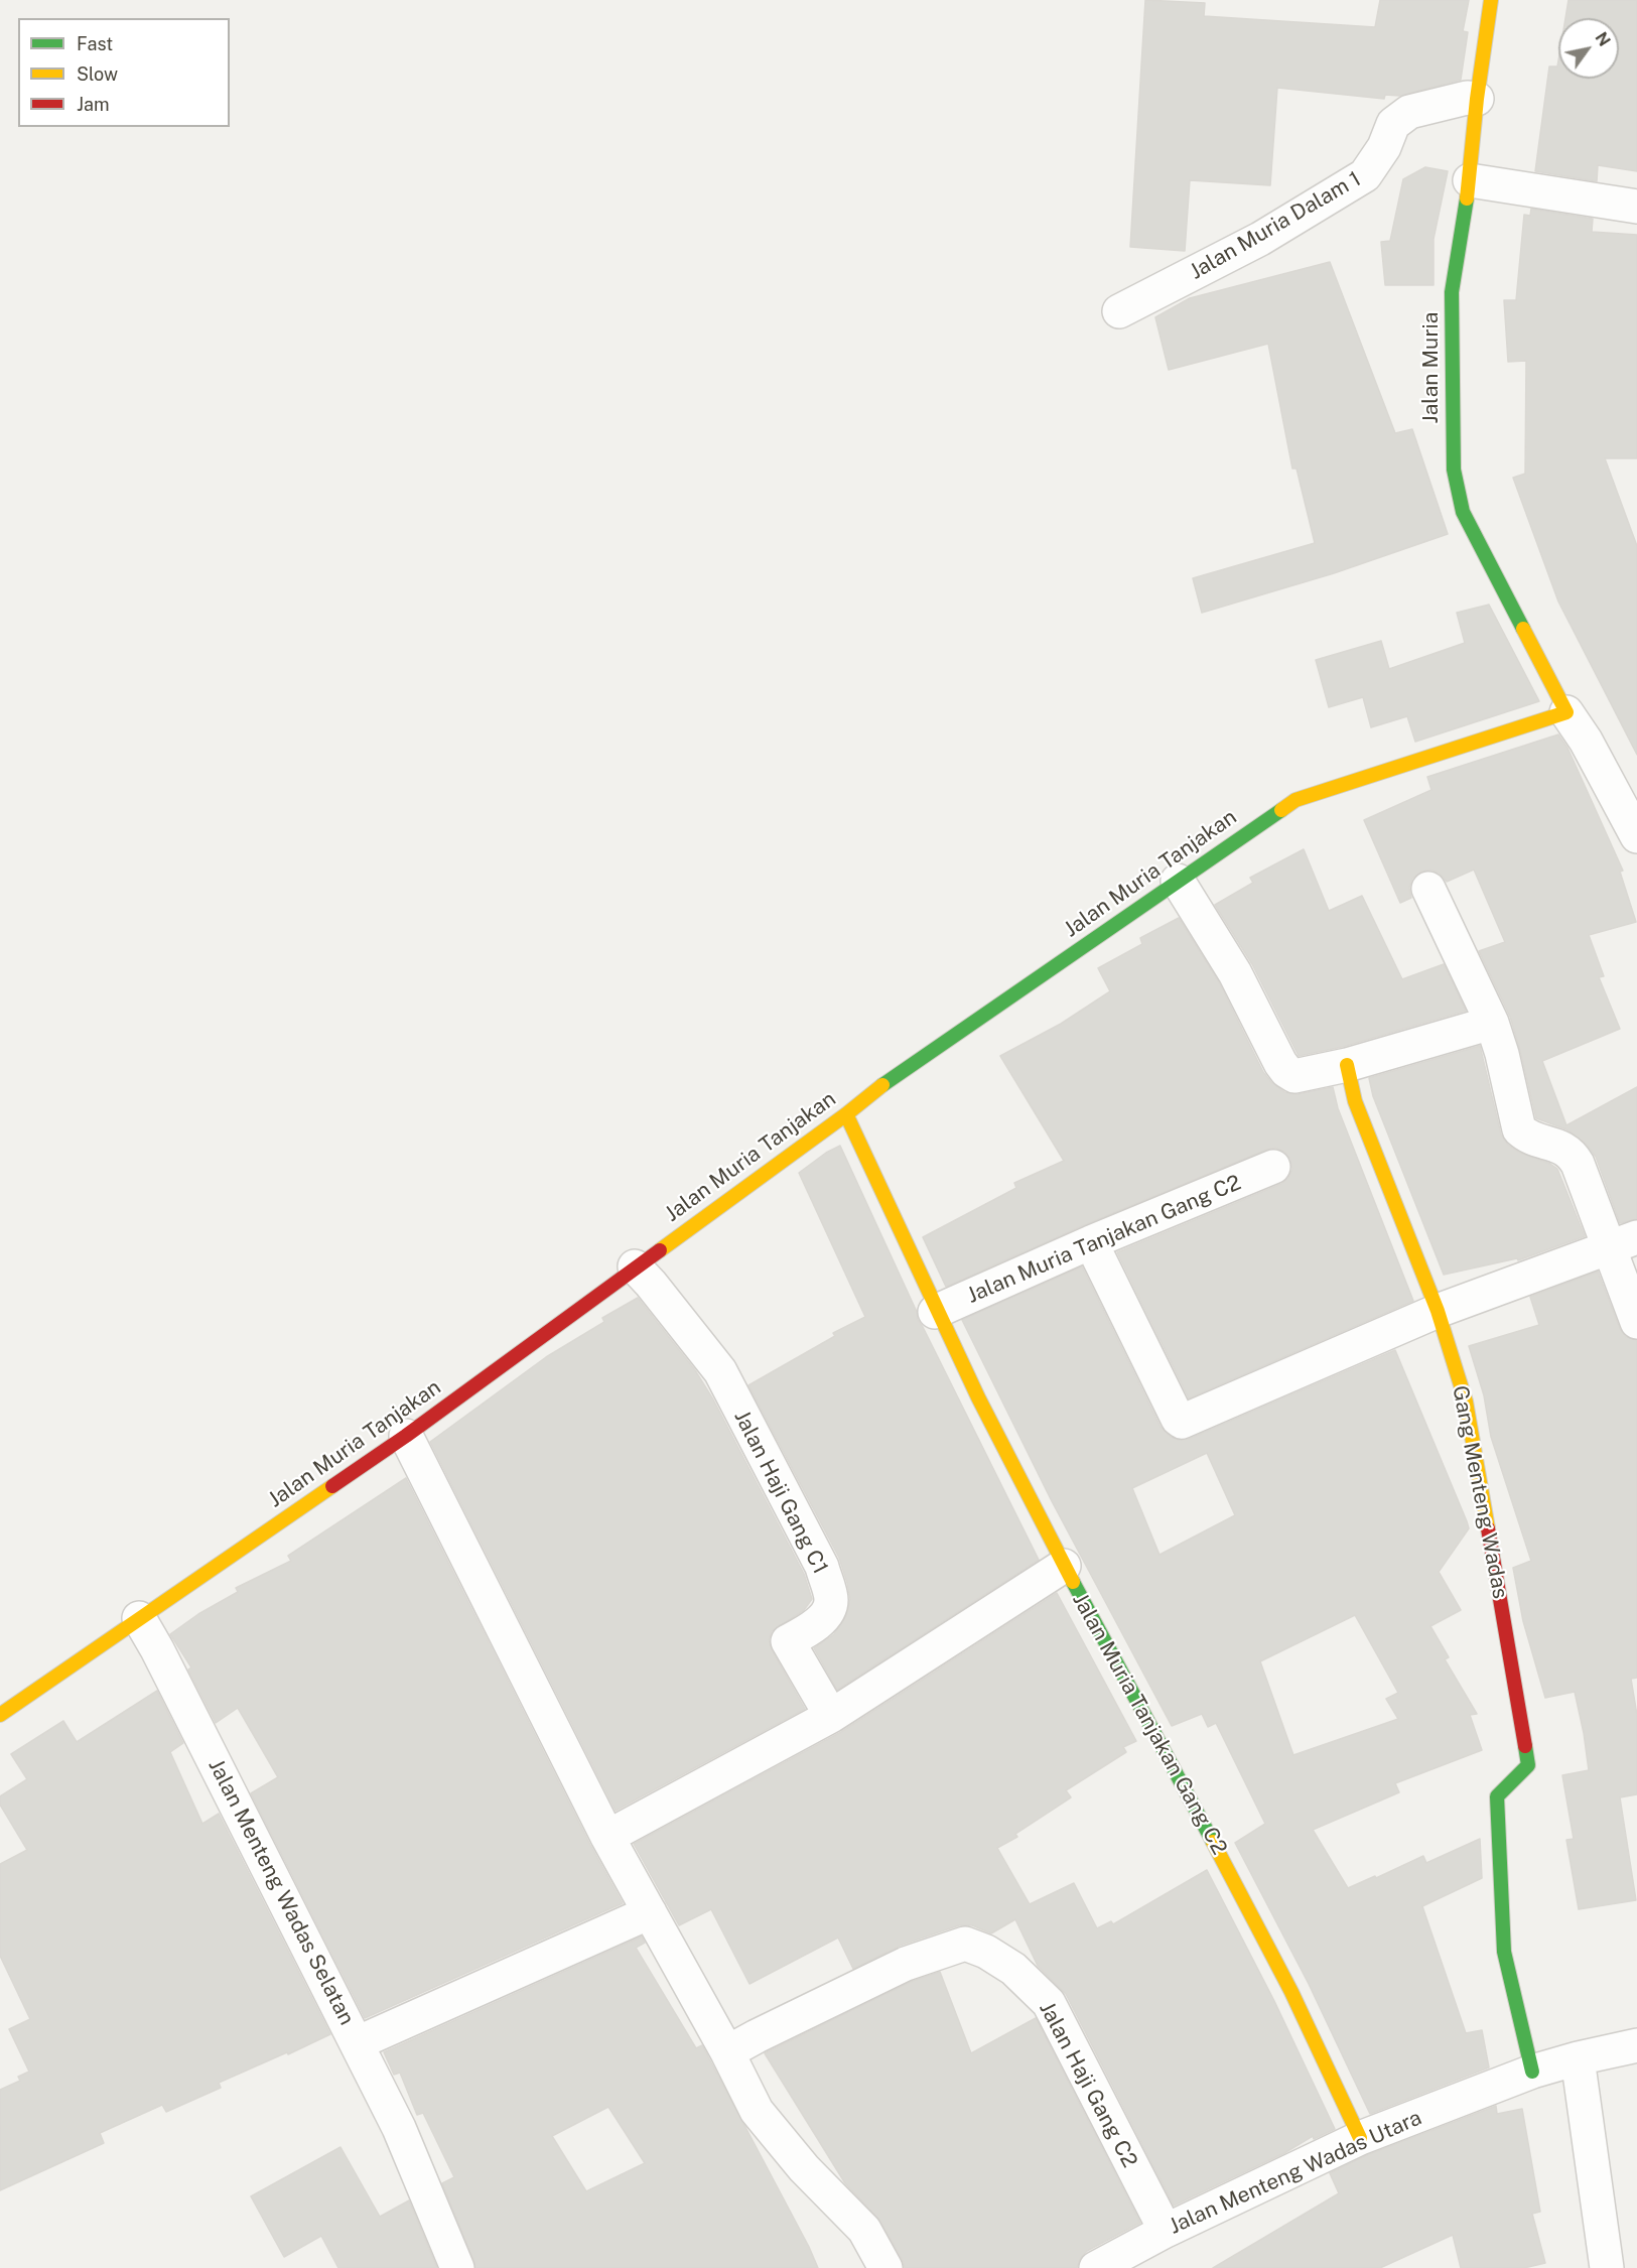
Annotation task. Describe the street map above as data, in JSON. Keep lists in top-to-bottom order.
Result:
{
  "streets": {
    "street": [
      "Jalan Muria Dalam 1",
      "Jalan Muria",
      "Jalan Muria Tanjakan",
      "Jalan Muria Tanjakan Gang C2",
      "Jalan Haji Gang C1",
      "Gang Menteng Wadas",
      "Jalan Menteng Wadas Selatan",
      "Jalan Haji Gang C2",
      "Jalan Menteng Wadas Utara"
    ]
  },
  "crossings": [
    ["Jalan Muria Dalam 1", "Jalan Muria"],
    ["Jalan Muria", "Jalan Muria Tanjakan"],
    ["Jalan Muria Tanjakan", "Jalan Muria Tanjakan Gang C2"],
    ["Jalan Muria Tanjakan", "Jalan Haji Gang C1"],
    ["Jalan Muria Tanjakan", "Jalan Menteng Wadas Selatan"],
    ["Jalan Muria Tanjakan Gang C2", "Jalan Menteng Wadas Utara"],
    ["Gang Menteng Wadas", "Jalan Menteng Wadas Utara"],
    ["Jalan Haji Gang C2", "Jalan Menteng Wadas Utara"]
  ],
  "legend": ["Fast", "Slow", "Jam"],
  "north": "top right"
}
